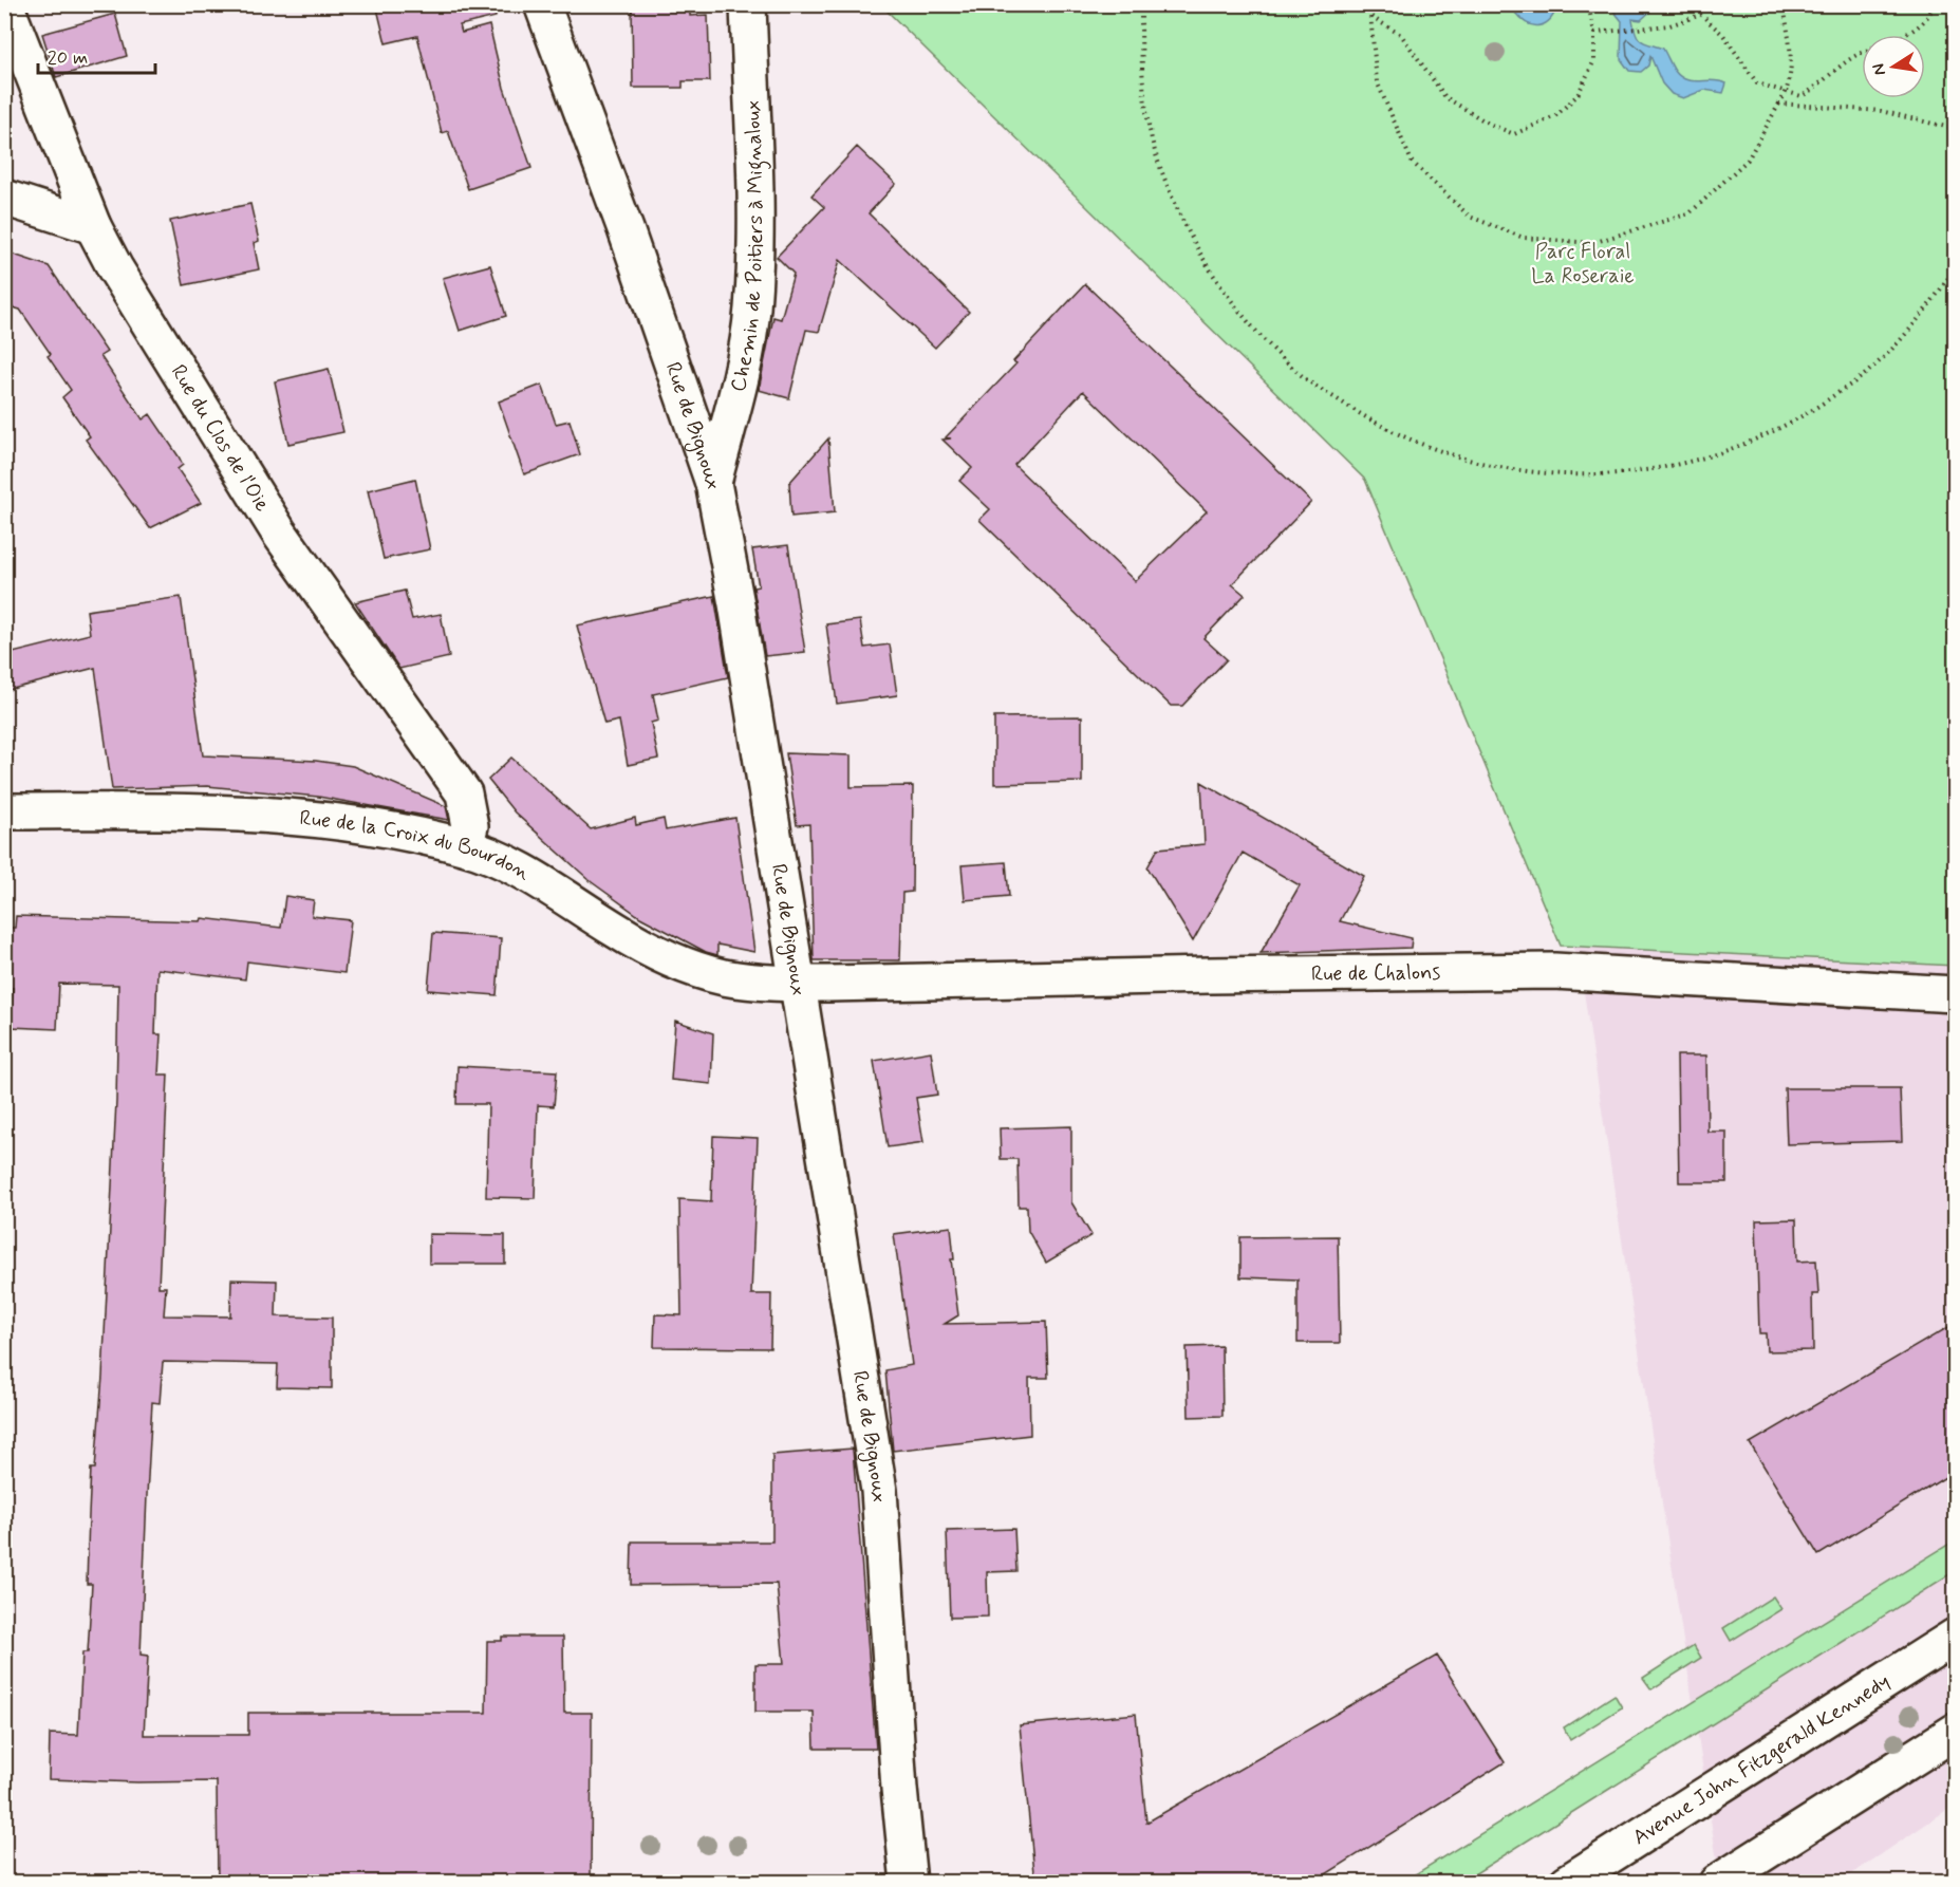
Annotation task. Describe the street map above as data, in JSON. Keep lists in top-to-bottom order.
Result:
{
  "streets": {
    "street": [
      "Chemin de Poitiers à Mignaloux",
      "Rue de Bignoux",
      "Rue du Clos de l'Oie",
      "Rue de la Croix du Bourdon",
      "Rue de Chalons",
      "Avenue John Fitzgerald Kennedy"
    ]
  },
  "crossings": [
    ["Chemin de Poitiers à Mignaloux", "Rue de Bignoux"],
    ["Rue de Bignoux", "Rue de la Croix du Bourdon"],
    ["Rue de Bignoux", "Rue de Chalons"],
    ["Rue du Clos de l'Oie", "Rue de la Croix du Bourdon"],
    ["Rue de la Croix du Bourdon", "Rue de Chalons"]
  ],
  "parks": ["Parc Floral La Roseraie"],
  "scale_bar": "20 m",
  "north": "left"
}
